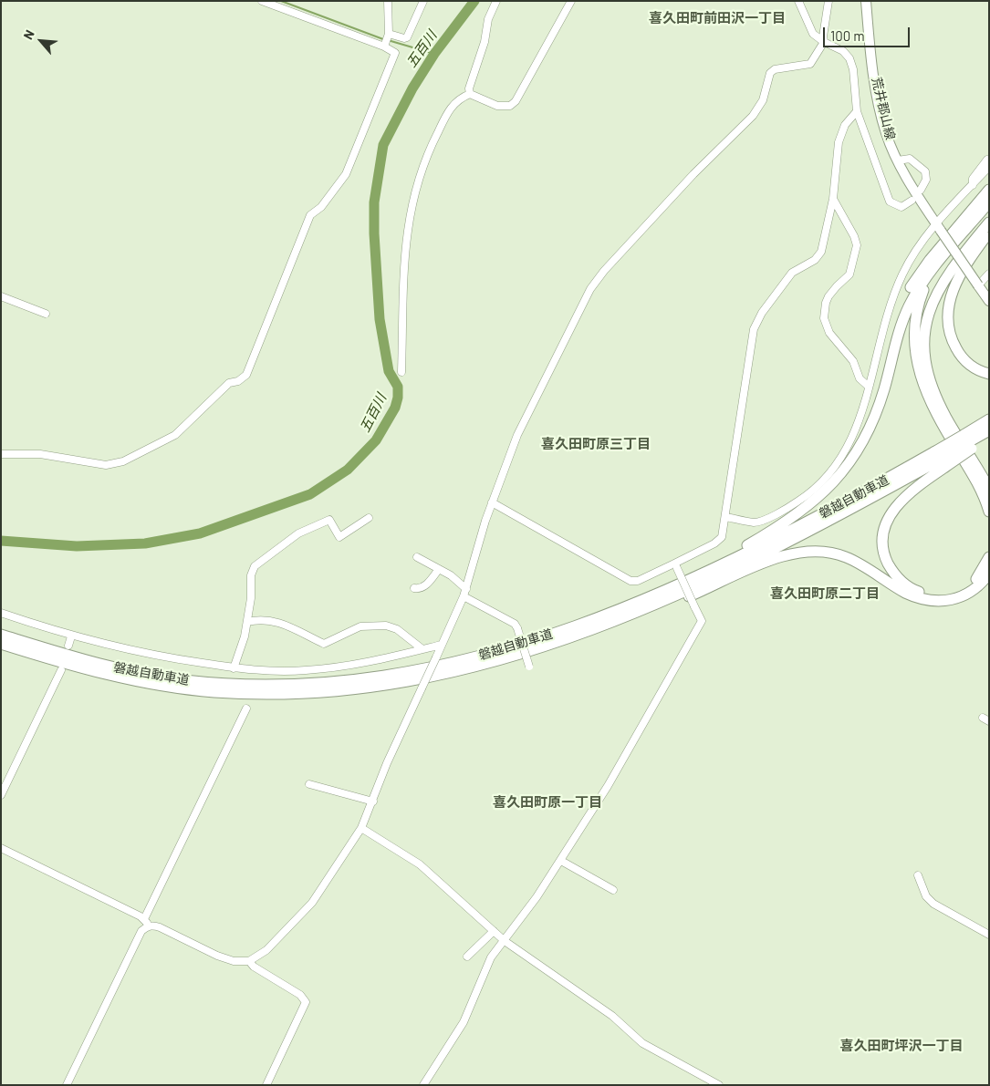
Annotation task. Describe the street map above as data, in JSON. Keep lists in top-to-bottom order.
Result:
{
  "streets": {
    "highway": ["磐越自動車道"],
    "main road": ["荒井郡山線"]
  },
  "districts": [
    "喜久田町前田沢一丁目",
    "喜久田町原三丁目",
    "喜久田町原二丁目",
    "喜久田町原一丁目",
    "喜久田町坪沢一丁目"
  ],
  "water": ["五百川"],
  "scale_bar": "100 m",
  "north": "top left"
}
